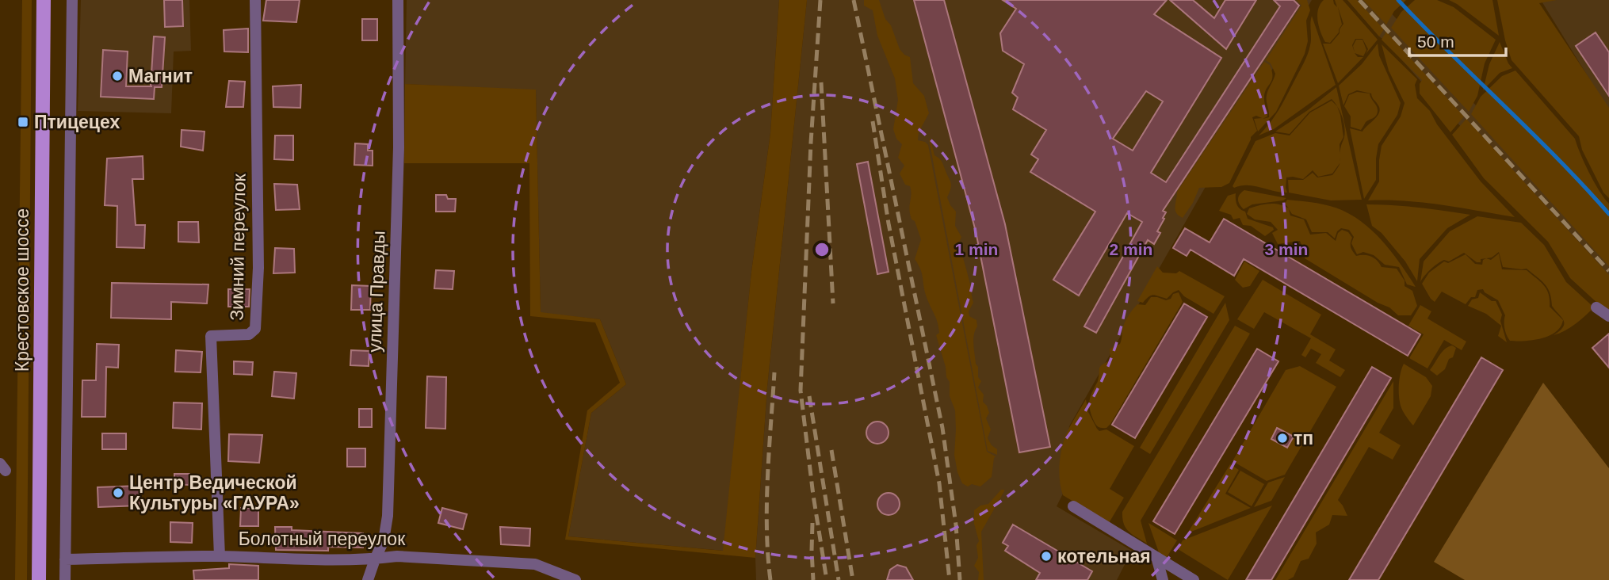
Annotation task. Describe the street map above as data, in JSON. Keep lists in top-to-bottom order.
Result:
{
  "streets": {
    "main road": ["Крестовское шоссе"],
    "street": ["Зимний переулок", "улица Правды", "Болотный переулок"]
  },
  "crossings": [
    ["Зимний переулок", "Болотный переулок"],
    ["улица Правды", "Болотный переулок"]
  ],
  "places": {
    "other": [
      "Магнит",
      "тп",
      "Центр Ведической Культуры «ГАУРА»",
      "котельная"
    ],
    "transit": ["Птицецех"]
  },
  "scale_bar": "50 m",
  "rings": ["1 min", "2 min", "3 min"]
}
